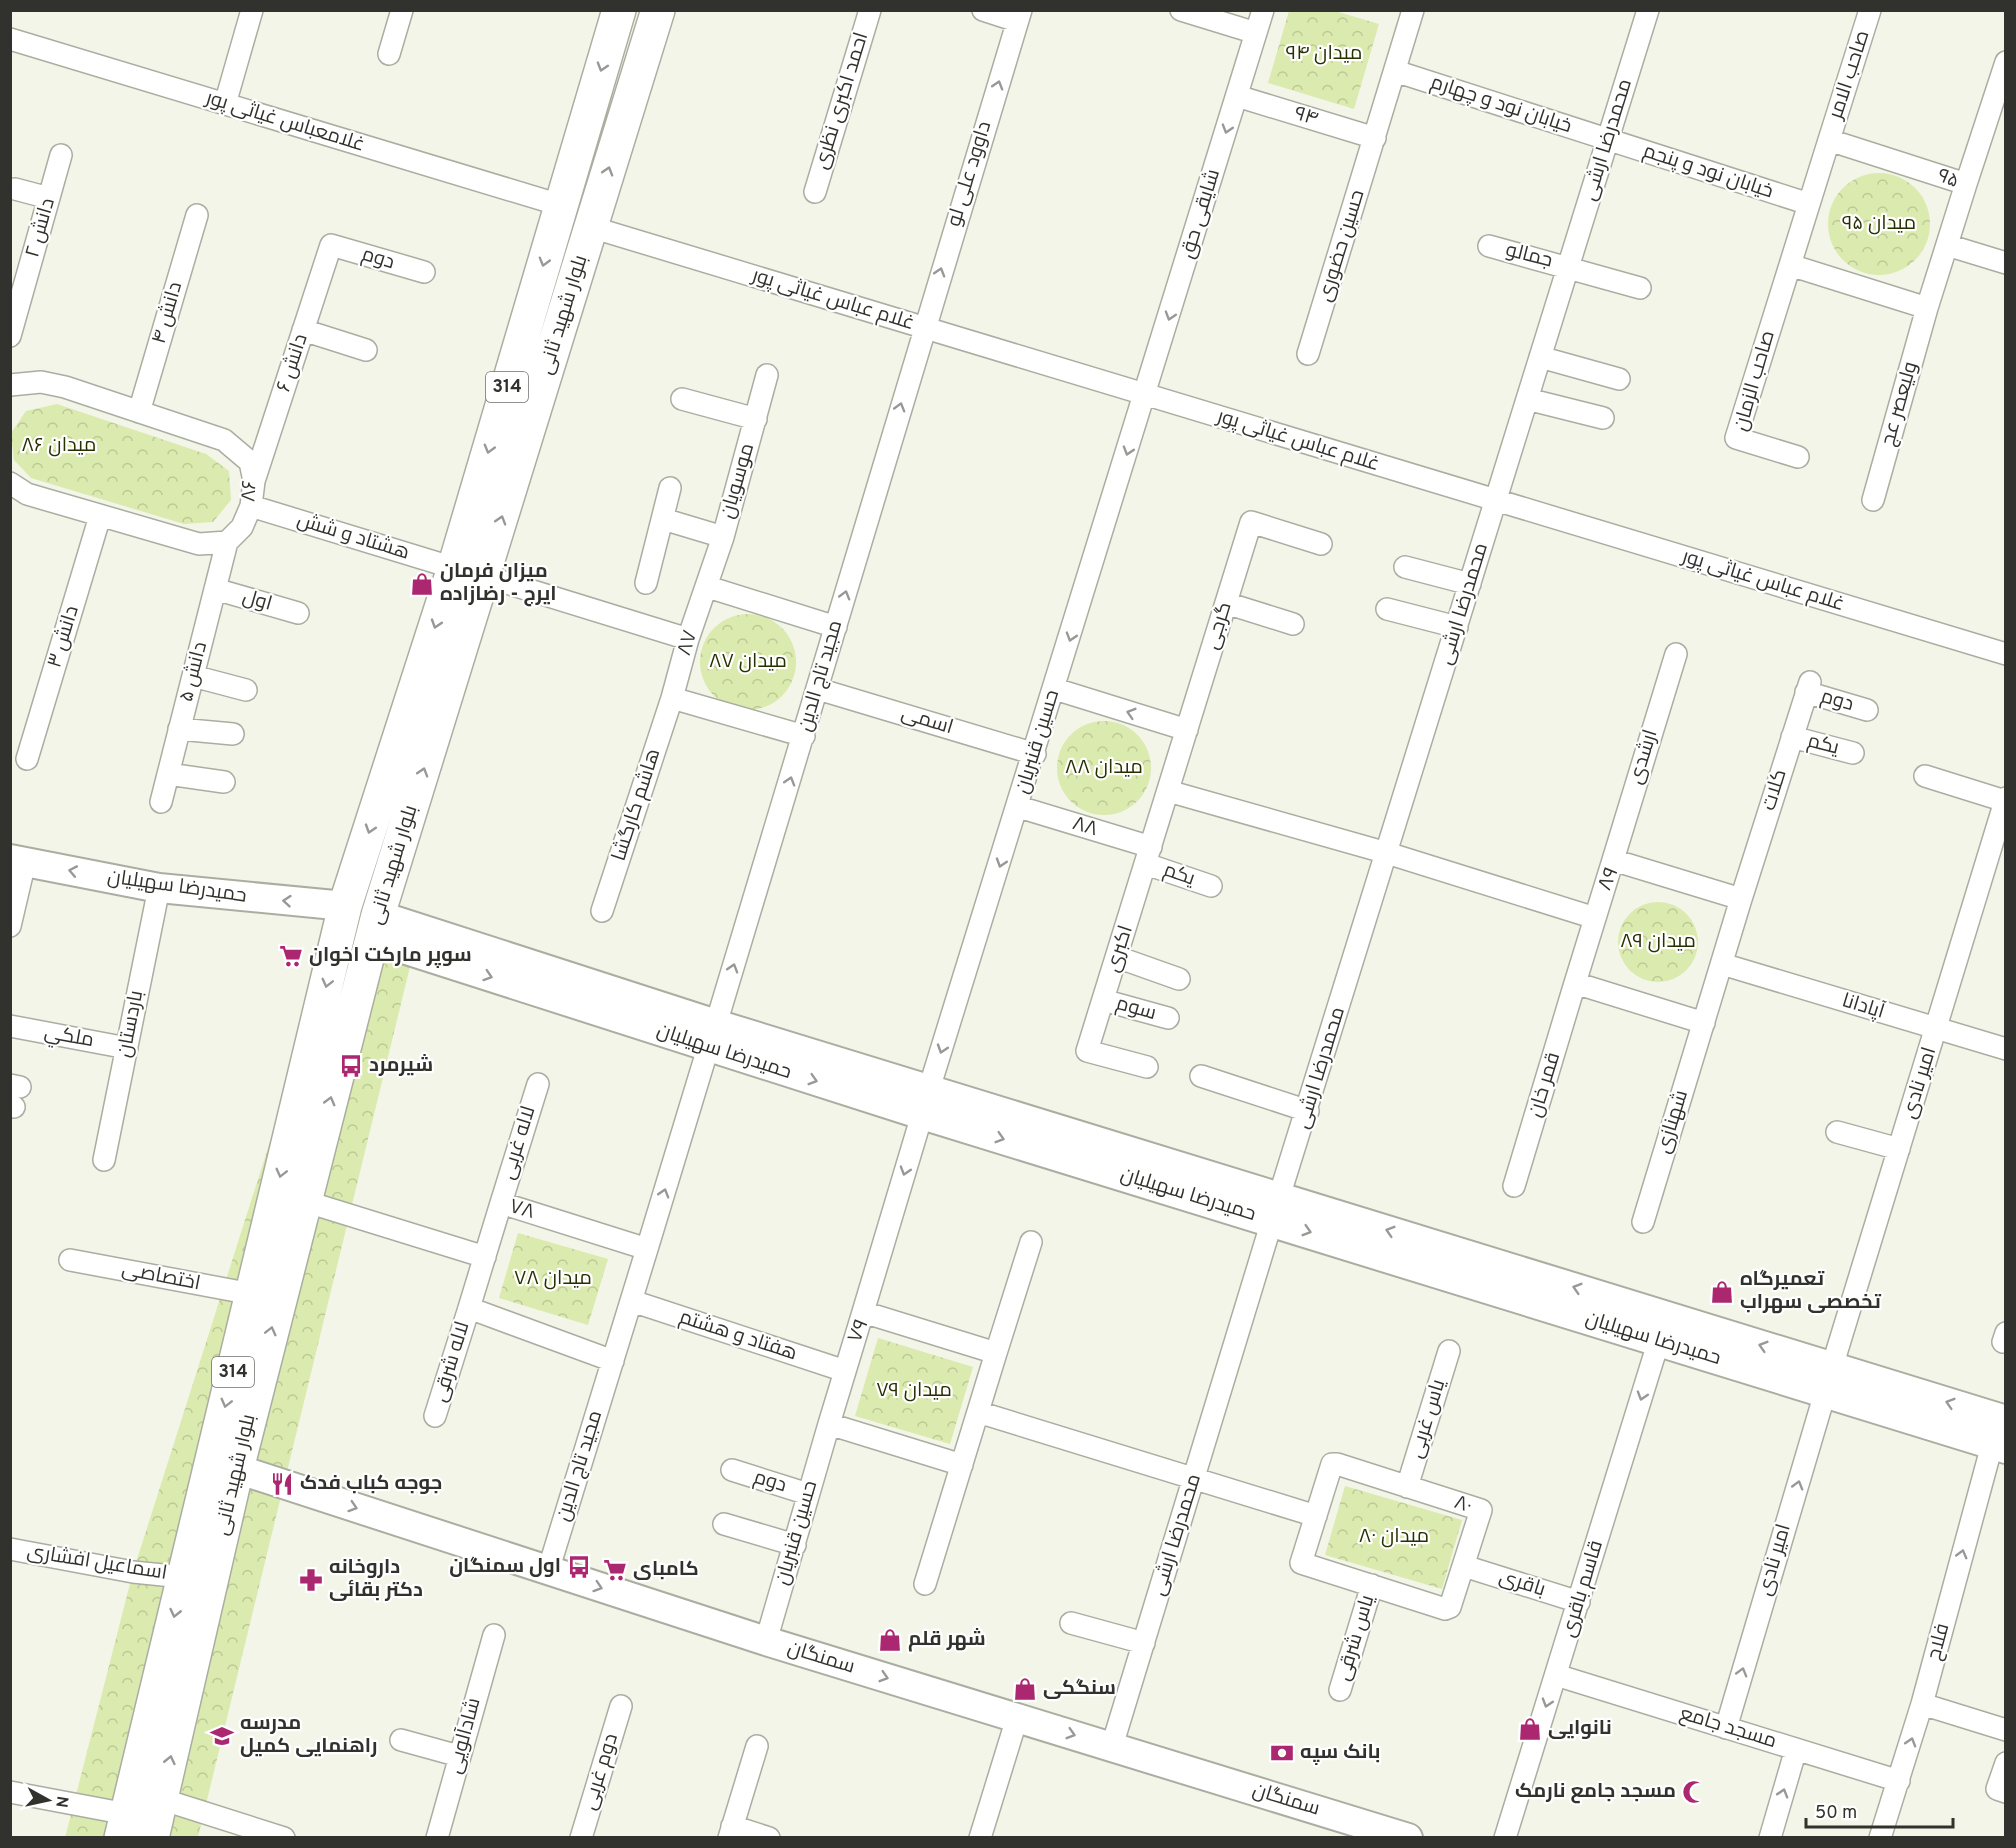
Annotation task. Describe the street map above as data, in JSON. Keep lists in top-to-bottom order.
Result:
{
  "streets": {
    "main road": [
      "بلوار شهید ثانی",
      "314",
      "حمیدرضا سهیلیان",
      "سمنگان"
    ],
    "street": [
      "صاحب الامر",
      "احمد اکبری نظری",
      "خیابان نود و چهارم",
      "۹۴",
      "غلامعباس غیاثی پور",
      "محمدرضا ارشی",
      "خیابان نود و پنجم",
      "داوود علی لو",
      "۹۵",
      "شایقی حق",
      "دانش ۲",
      "حسین حضوری",
      "جمالو",
      "دوم",
      "غلام عباس غیاثی ‌پور",
      "دانش ۴",
      "دانش ۶",
      "صاحب الزمان",
      "ولیعصر عج",
      "موسویان",
      "۸۶",
      "هشتاد و شش",
      "اول",
      "گرجی",
      "دانش ۳",
      "۸۷",
      "دانش ۵",
      "مجید تاج الدین",
      "اسمی",
      "حسین قنبریان",
      "یکم",
      "ارشدی",
      "کلات",
      "هاشم کارگشا",
      "۸۸",
      "۸۹",
      "اکبری",
      "آپادانا",
      "سوم",
      "باردستان",
      "ملکي",
      "امیر نادی",
      "قمر خان",
      "شهنازی",
      "لاله غربی",
      "۷۸",
      "اختصاصی",
      "۷۹",
      "هفتاد و هشتم",
      "لاله شرقی",
      "یاس غربی",
      "۸۰",
      "اسماعیل افشاری",
      "باقری",
      "قاسم باقری",
      "یاس شرقی",
      "فلاح",
      "مسجد جامع",
      "شادآلویی",
      "دوم غربی"
    ]
  },
  "crossings": [
    ["صاحب الامر", "۹۵"],
    ["خیابان نود و چهارم", "محمدرضا ارشی"],
    ["خیابان نود و چهارم", "خیابان نود و پنجم"],
    ["خیابان نود و چهارم", "حسین حضوری"],
    ["۹۴", "شایقی حق"],
    ["۹۴", "حسین حضوری"],
    ["غلامعباس غیاثی پور", "بلوار شهید ثانی"],
    ["محمدرضا ارشی", "خیابان نود و پنجم"],
    ["محمدرضا ارشی", "جمالو"],
    ["محمدرضا ارشی", "غلام عباس غیاثی ‌پور"],
    ["محمدرضا ارشی", "حمیدرضا سهیلیان"],
    ["محمدرضا ارشی", "سمنگان"],
    ["داوود علی لو", "غلام عباس غیاثی ‌پور"],
    ["داوود علی لو", "مجید تاج الدین"],
    ["۹۵", "ولیعصر عج"],
    ["شایقی حق", "غلام عباس غیاثی ‌پور"],
    ["شایقی حق", "حسین قنبریان"],
    ["دوم", "دانش ۶"],
    ["دوم", "حسین قنبریان"],
    ["دوم", "کلات"],
    ["غلام عباس غیاثی ‌پور", "بلوار شهید ثانی"],
    ["غلام عباس غیاثی ‌پور", "مجید تاج الدین"],
    ["غلام عباس غیاثی ‌پور", "حسین قنبریان"],
    ["دانش ۴", "۸۶"],
    ["بلوار شهید ثانی", "هشتاد و شش"],
    ["بلوار شهید ثانی", "حمیدرضا سهیلیان"],
    ["بلوار شهید ثانی", "اختصاصی"],
    ["بلوار شهید ثانی", "اسماعیل افشاری"],
    ["بلوار شهید ثانی", "سمنگان"],
    ["دانش ۶", "۸۶"],
    ["موسویان", "۸۷"],
    ["۸۶", "هشتاد و شش"],
    ["۸۶", "دانش ۵"],
    ["اول", "دانش ۵"],
    ["گرجی", "اکبری"],
    ["۸۷", "هاشم کارگشا"],
    ["مجید تاج الدین", "اسمی"],
    ["مجید تاج الدین", "حمیدرضا سهیلیان"],
    ["مجید تاج الدین", "۷۸"],
    ["مجید تاج الدین", "سمنگان"],
    ["اسمی", "حسین قنبریان"],
    ["حسین قنبریان", "۸۸"],
    ["حسین قنبریان", "حمیدرضا سهیلیان"],
    ["حسین قنبریان", "۷۹"],
    ["حسین قنبریان", "سمنگان"],
    ["یکم", "کلات"],
    ["یکم", "۸۸"],
    ["یکم", "اکبری"],
    ["ارشدی", "۸۹"],
    ["کلات", "۸۹"],
    ["۸۸", "اکبری"],
    ["۸۹", "قمر خان"],
    ["حمیدرضا سهیلیان", "باردستان"],
    ["حمیدرضا سهیلیان", "امیر نادی"],
    ["حمیدرضا سهیلیان", "قاسم باقری"],
    ["حمیدرضا سهیلیان", "فلاح"],
    ["اکبری", "سوم"],
    ["آپادانا", "امیر نادی"],
    ["باردستان", "ملکي"],
    ["امیر نادی", "مسجد جامع"],
    ["لاله غربی", "۷۸"],
    ["۷۸", "لاله شرقی"],
    ["۷۹", "هفتاد و هشتم"],
    ["یاس غربی", "۸۰"],
    ["۸۰", "باقری"],
    ["۸۰", "یاس شرقی"],
    ["باقری", "قاسم باقری"],
    ["قاسم باقری", "مسجد جامع"],
    ["فلاح", "مسجد جامع"]
  ],
  "one_way": [
    "داوود علی لو",
    "شایقی حق",
    "مجید تاج الدین",
    "حسین قنبریان",
    "امیر نادی",
    "قاسم باقری",
    "فلاح",
    "سمنگان"
  ],
  "parks": [
    "میدان ۹۴",
    "میدان ۹۵",
    "میدان ۸۶",
    "میدان ۸۷",
    "میدان ۸۸",
    "میدان ۸۹",
    "میدان ۷۸",
    "میدان ۷۹",
    "میدان ۸۰"
  ],
  "places": {
    "shop": [
      "میزان فرمان ایرج - رضازاده",
      "تعمیرگاه تخصصی سهراب",
      "شهر قلم",
      "سنگکی",
      "نانوایی"
    ],
    "supermarket": ["سوپر مارکت اخوان", "کامبای"],
    "bus stop": ["شیرمرد", "اول سمنگان"],
    "restaurant": ["جوجه کباب فدک"],
    "pharmacy": ["داروخانه دکتر بقائی"],
    "school or university": ["مدرسه راهنمایی کمیل"],
    "bank": ["بانک سپه"],
    "mosque": ["مسجد جامع نارمک"]
  },
  "scale_bar": "50 m",
  "north": "right"
}
